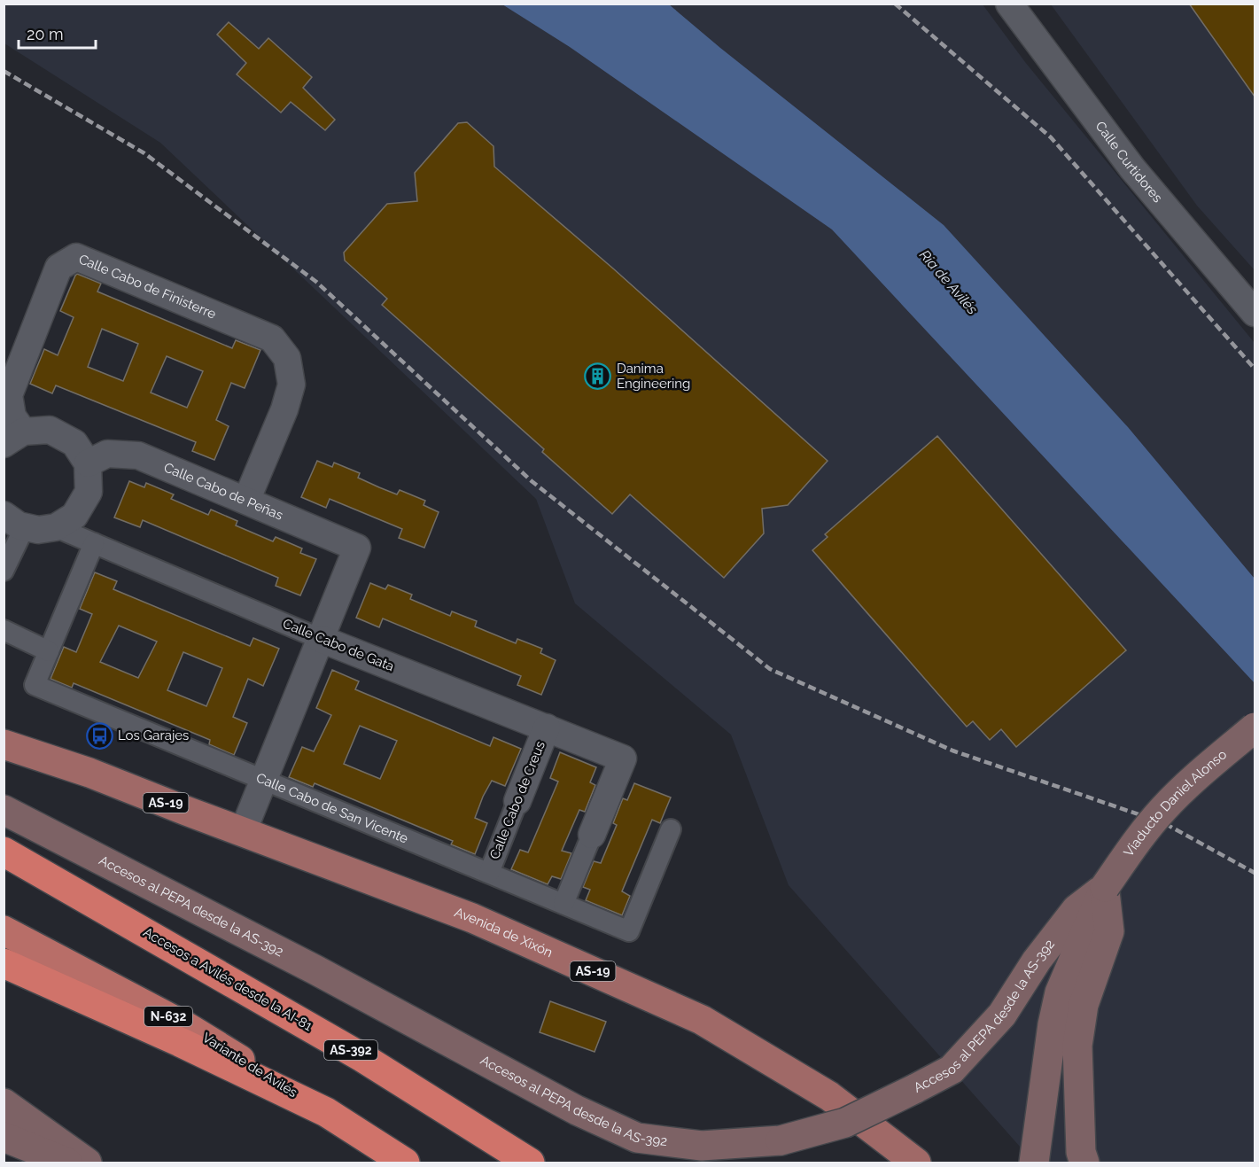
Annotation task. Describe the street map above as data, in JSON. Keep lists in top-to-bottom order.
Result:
{
  "streets": {
    "highway": [
      "Accesos a Avilés desde la AI-81",
      "N-632",
      "AS-392",
      "Variante de Avilés"
    ],
    "main road": [
      "AS-19",
      "Viaducto Daniel Alonso",
      "Accesos al PEPA desde la AS-392",
      "Avenida de Xixón"
    ],
    "street": [
      "Calle Curtidores",
      "Calle Cabo de Finisterre",
      "Calle Cabo de Peñas",
      "Calle Cabo de Gata",
      "Calle Cabo de Creus",
      "Calle Cabo de San Vicente"
    ]
  },
  "crossings": [
    ["Calle Cabo de Finisterre", "Calle Cabo de Peñas"],
    ["Calle Cabo de Peñas", "Calle Cabo de Gata"],
    ["Calle Cabo de Gata", "Calle Cabo de Creus"],
    ["Calle Cabo de Creus", "Calle Cabo de San Vicente"],
    ["Viaducto Daniel Alonso", "Accesos al PEPA desde la AS-392"]
  ],
  "water": ["Ría de Avilés"],
  "places": {
    "building": ["Danima Engineering"],
    "bus stop": ["Los Garajes"]
  },
  "scale_bar": "20 m"
}
